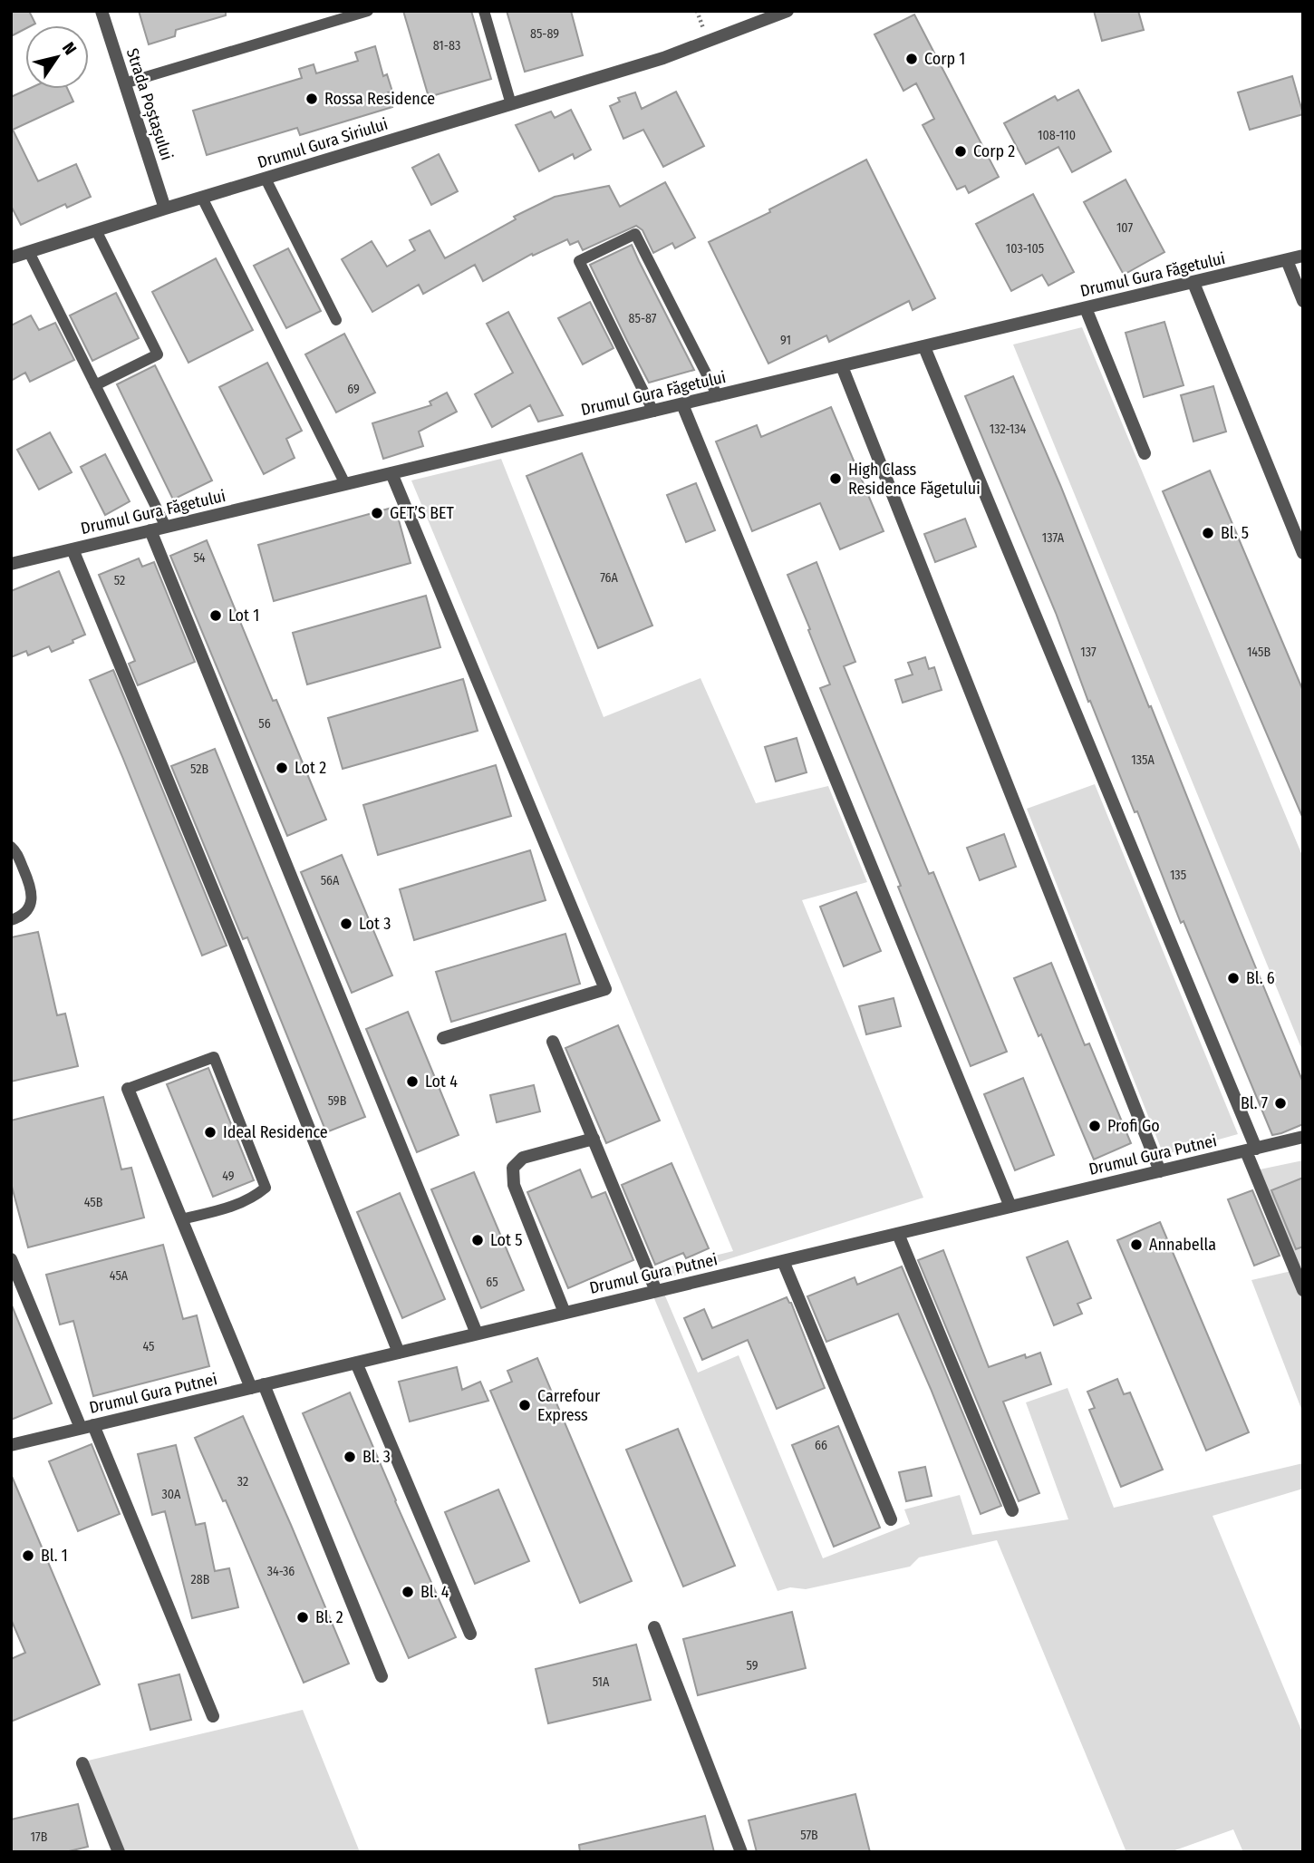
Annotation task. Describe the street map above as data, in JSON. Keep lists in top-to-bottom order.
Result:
{
  "streets": {
    "street": [
      "Strada Poștașului",
      "Drumul Gura Siriului",
      "Drumul Gura Făgetului",
      "Drumul Gura Putnei"
    ]
  },
  "crossings": [
    ["Strada Poștașului", "Drumul Gura Siriului"]
  ],
  "places": [
    "Corp 1",
    "Rossa Residence",
    "Corp 2",
    "High Class Residence Făgetului",
    "GET’S BET",
    "Bl. 5",
    "Lot 1",
    "Lot 2",
    "Lot 3",
    "Bl. 6",
    "Lot 4",
    "Bl. 7",
    "Profi Go",
    "Ideal Residence",
    "Lot 5",
    "Annabella",
    "Carrefour Express",
    "Bl. 3",
    "Bl. 1",
    "Bl. 4",
    "Bl. 2"
  ],
  "house_numbers": [
    "85-89",
    "81-83",
    "108-110",
    "107",
    "103-105",
    "85-87",
    "91",
    "69",
    "132-134",
    "137A",
    "54",
    "76A",
    "52",
    "137",
    "145B",
    "56",
    "135A",
    "52B",
    "135",
    "56A",
    "59B",
    "49",
    "45B",
    "45A",
    "65",
    "45",
    "66",
    "32",
    "30A",
    "34-36",
    "28B",
    "59",
    "51A",
    "57B",
    "17B"
  ],
  "north": "top right"
}
